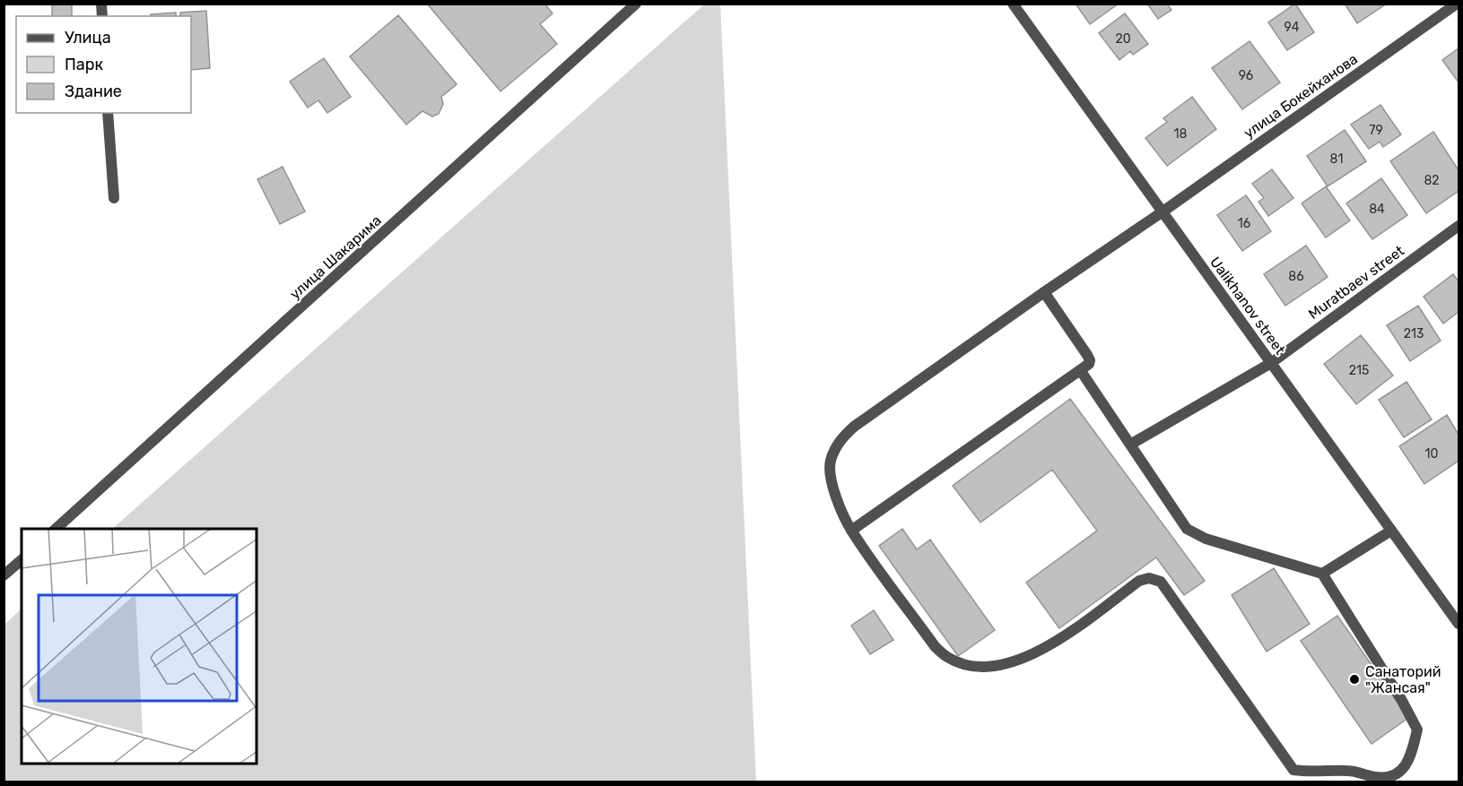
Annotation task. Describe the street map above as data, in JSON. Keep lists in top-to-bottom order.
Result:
{
  "streets": {
    "street": [
      "улица Бокейханова",
      "улица Шакарима",
      "Muratbaev street",
      "Ualikhanov street"
    ]
  },
  "crossings": [
    ["улица Бокейханова", "Ualikhanov street"],
    ["Muratbaev street", "Ualikhanov street"]
  ],
  "places": ["Санаторий \"Жансая\""],
  "house_numbers": [
    "94",
    "20",
    "96",
    "79",
    "18",
    "81",
    "82",
    "84",
    "16",
    "86",
    "213",
    "215",
    "10"
  ],
  "legend": ["Улица", "Парк", "Здание"]
}
